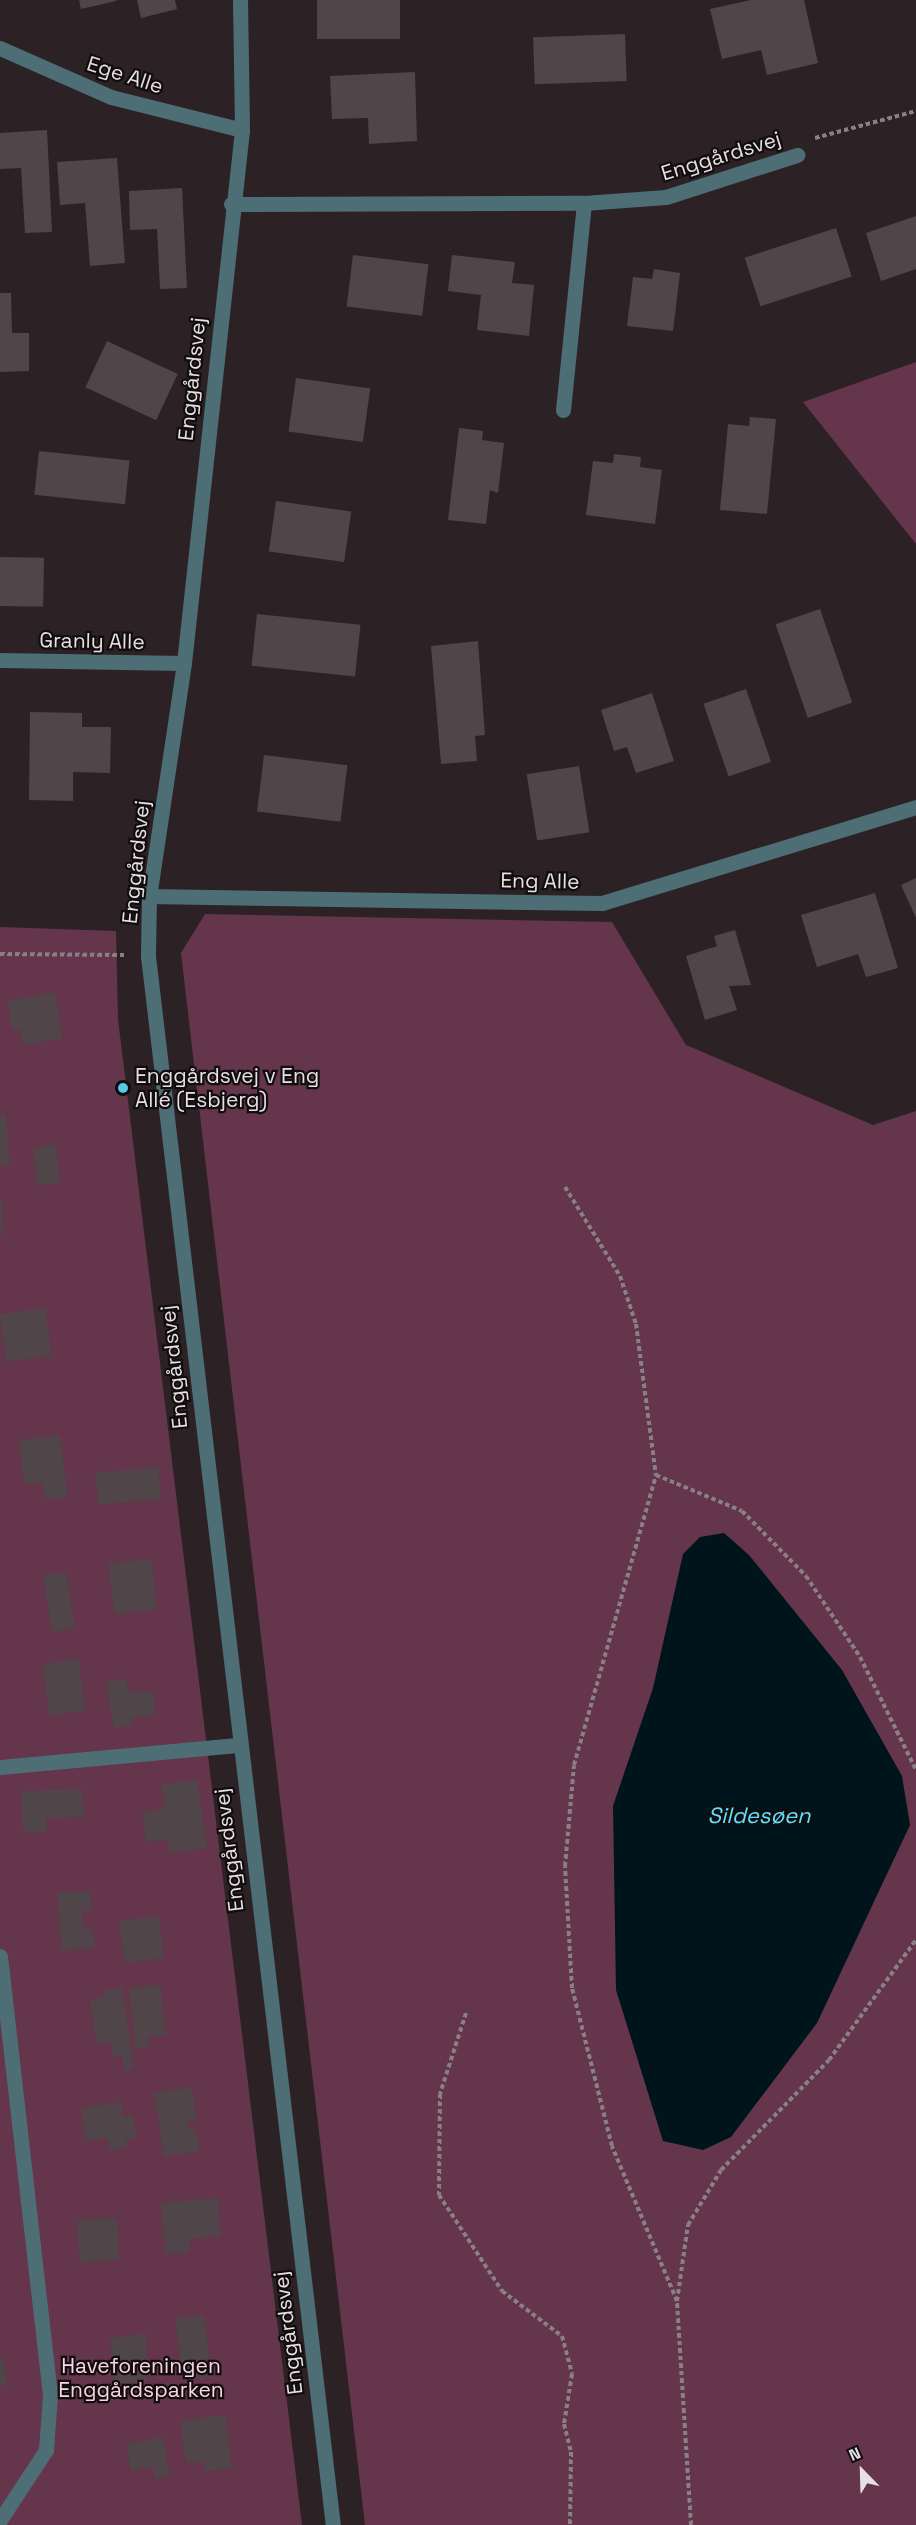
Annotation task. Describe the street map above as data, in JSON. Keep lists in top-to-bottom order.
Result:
{
  "streets": {
    "street": [
      "Ege Alle",
      "Enggårdsvej",
      "Granly Alle",
      "Eng Alle"
    ]
  },
  "crossings": [
    ["Ege Alle", "Enggårdsvej"],
    ["Enggårdsvej", "Granly Alle"],
    ["Enggårdsvej", "Eng Alle"]
  ],
  "water": ["Sildesøen"],
  "parks": ["Haveforeningen Enggårdsparken"],
  "places": ["Enggårdsvej v Eng Allé (Esbjerg)"],
  "north": "top left"
}
